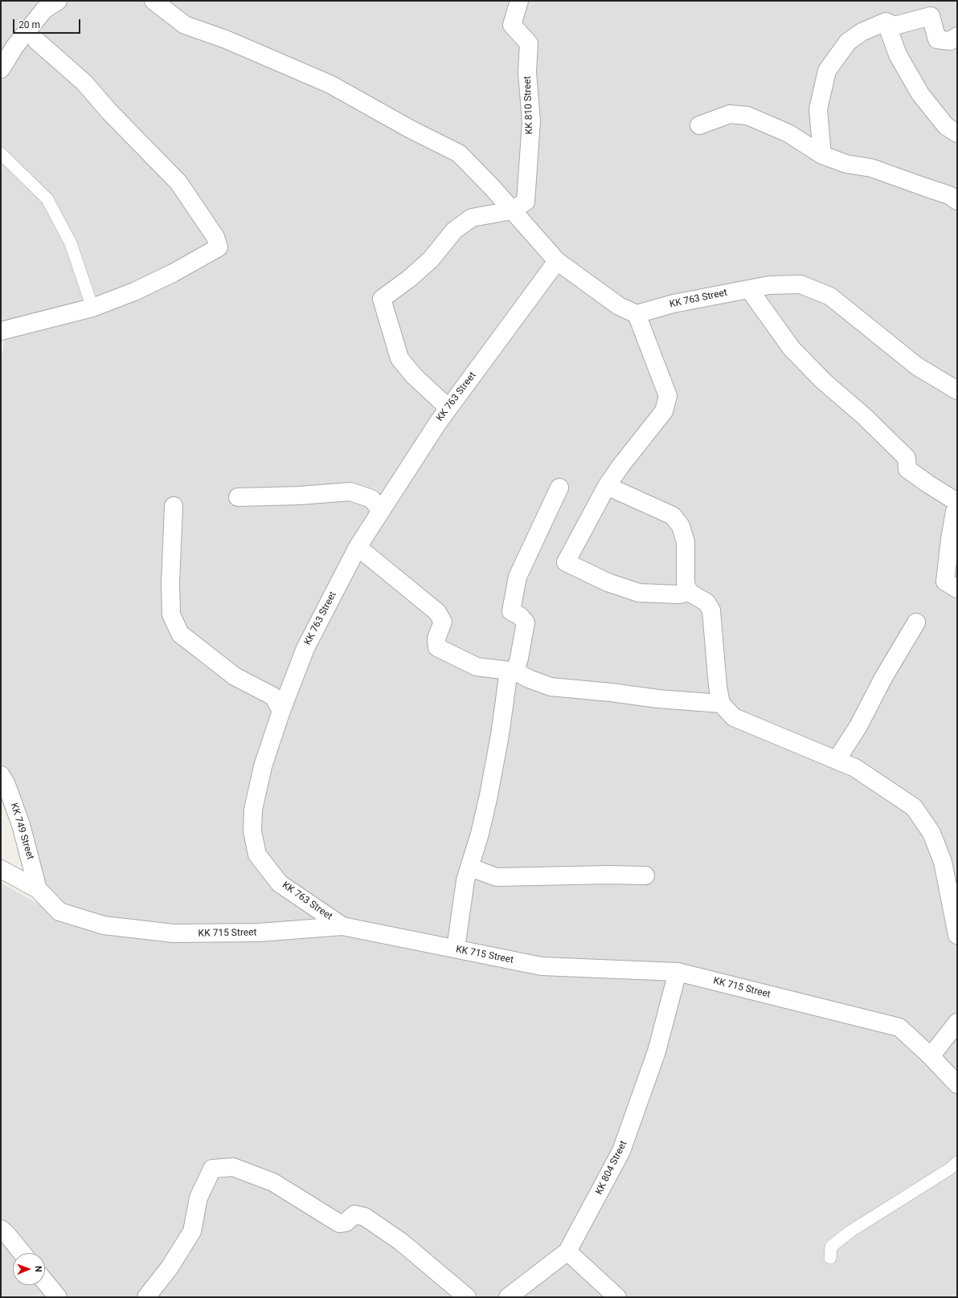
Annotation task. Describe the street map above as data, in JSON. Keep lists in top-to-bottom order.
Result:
{
  "streets": {
    "street": [
      "KK 810 Street",
      "KK 763 Street",
      "KK 749 Street",
      "KK 715 Street",
      "KK 804 Street"
    ]
  },
  "crossings": [
    ["KK 763 Street", "KK 715 Street"],
    ["KK 749 Street", "KK 715 Street"],
    ["KK 715 Street", "KK 804 Street"]
  ],
  "scale_bar": "20 m",
  "north": "right"
}
